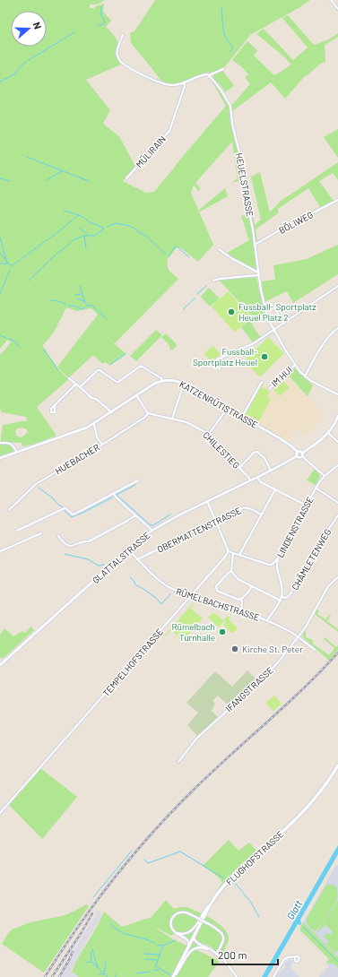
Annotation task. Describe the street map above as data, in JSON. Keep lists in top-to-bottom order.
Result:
{
  "streets": {
    "main road": ["FLUGHOFSTRASSE"],
    "street": [
      "MÜLIRAIN",
      "HEUELSTRASSE",
      "BÖLIWEG",
      "IM HUI",
      "KATZENRÜTISTRASSE",
      "CHILESTIEG",
      "HUEBACHER",
      "LINDENSTRASSE",
      "OBERMATTENSTRASSE",
      "GLATTALSTRASSE",
      "CHÄMLETENWEG",
      "RÜMELBACHSTRASSE",
      "TEMPELHOFSTRASSE",
      "IFANGSTRASSE"
    ]
  },
  "crossings": [
    ["HEUELSTRASSE", "BÖLIWEG"],
    ["HEUELSTRASSE", "IM HUI"],
    ["IM HUI", "KATZENRÜTISTRASSE"],
    ["KATZENRÜTISTRASSE", "GLATTALSTRASSE"],
    ["CHILESTIEG", "HUEBACHER"],
    ["CHILESTIEG", "GLATTALSTRASSE"],
    ["LINDENSTRASSE", "CHÄMLETENWEG"],
    ["LINDENSTRASSE", "RÜMELBACHSTRASSE"],
    ["OBERMATTENSTRASSE", "RÜMELBACHSTRASSE"],
    ["GLATTALSTRASSE", "RÜMELBACHSTRASSE"],
    ["RÜMELBACHSTRASSE", "TEMPELHOFSTRASSE"],
    ["RÜMELBACHSTRASSE", "IFANGSTRASSE"]
  ],
  "water": ["Glatt"],
  "places": [
    "Fussball- Sportplatz Heuel Platz 2",
    "Fussball- Sportplatz Heuel",
    "Rümelbach Turnhalle",
    "Kirche St. Peter"
  ],
  "scale_bar": "200 m",
  "north": "right"
}
